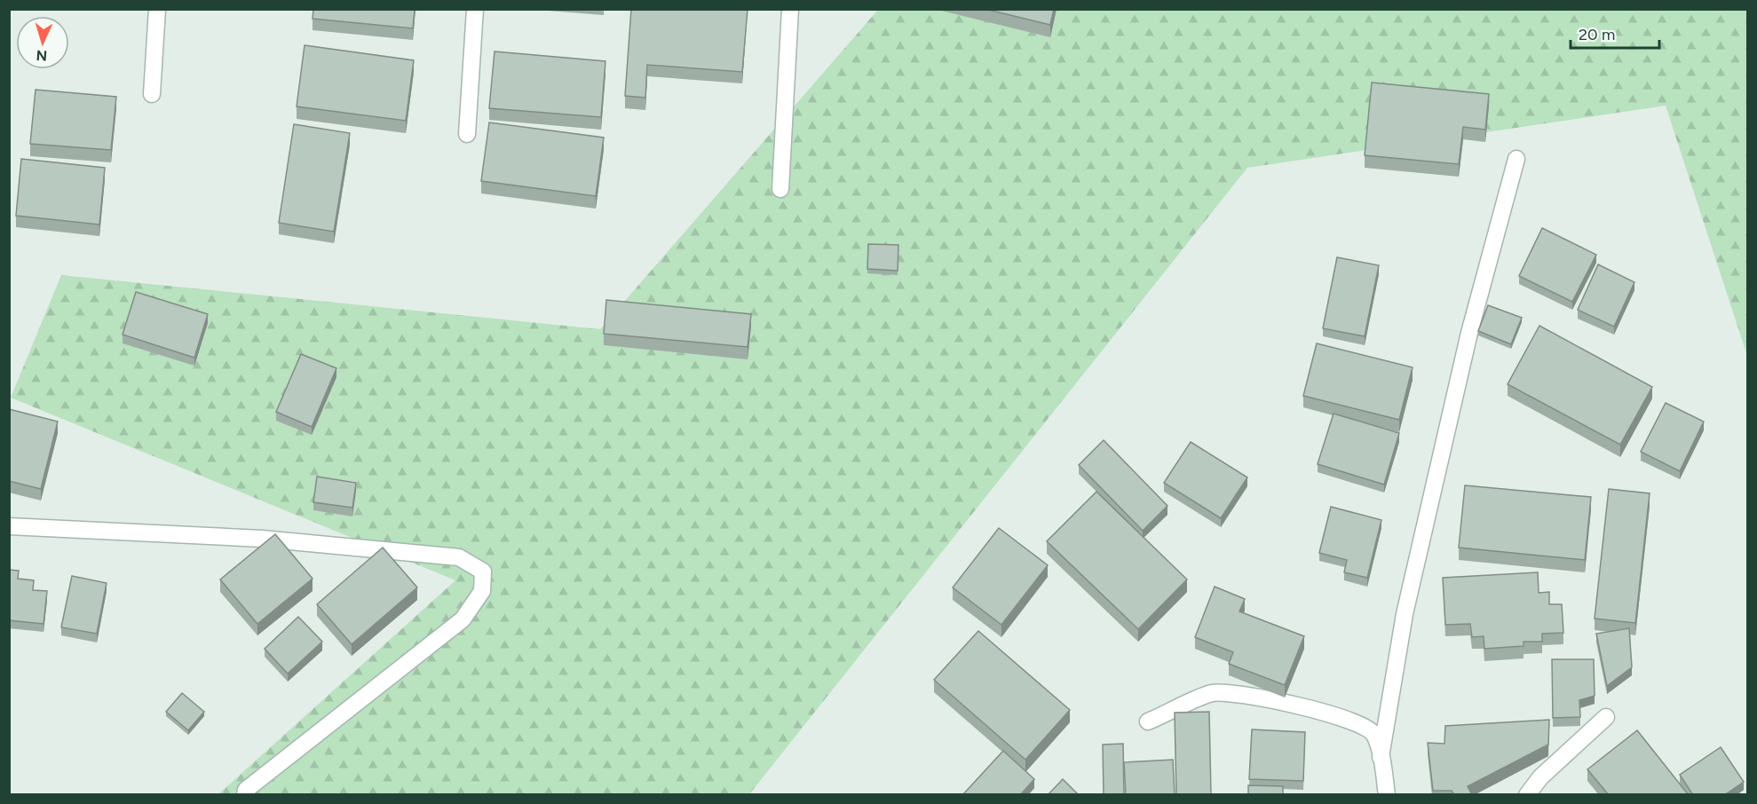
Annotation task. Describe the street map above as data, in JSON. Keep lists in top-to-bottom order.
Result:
{
  "scale_bar": "20 m",
  "north": "bottom"
}
